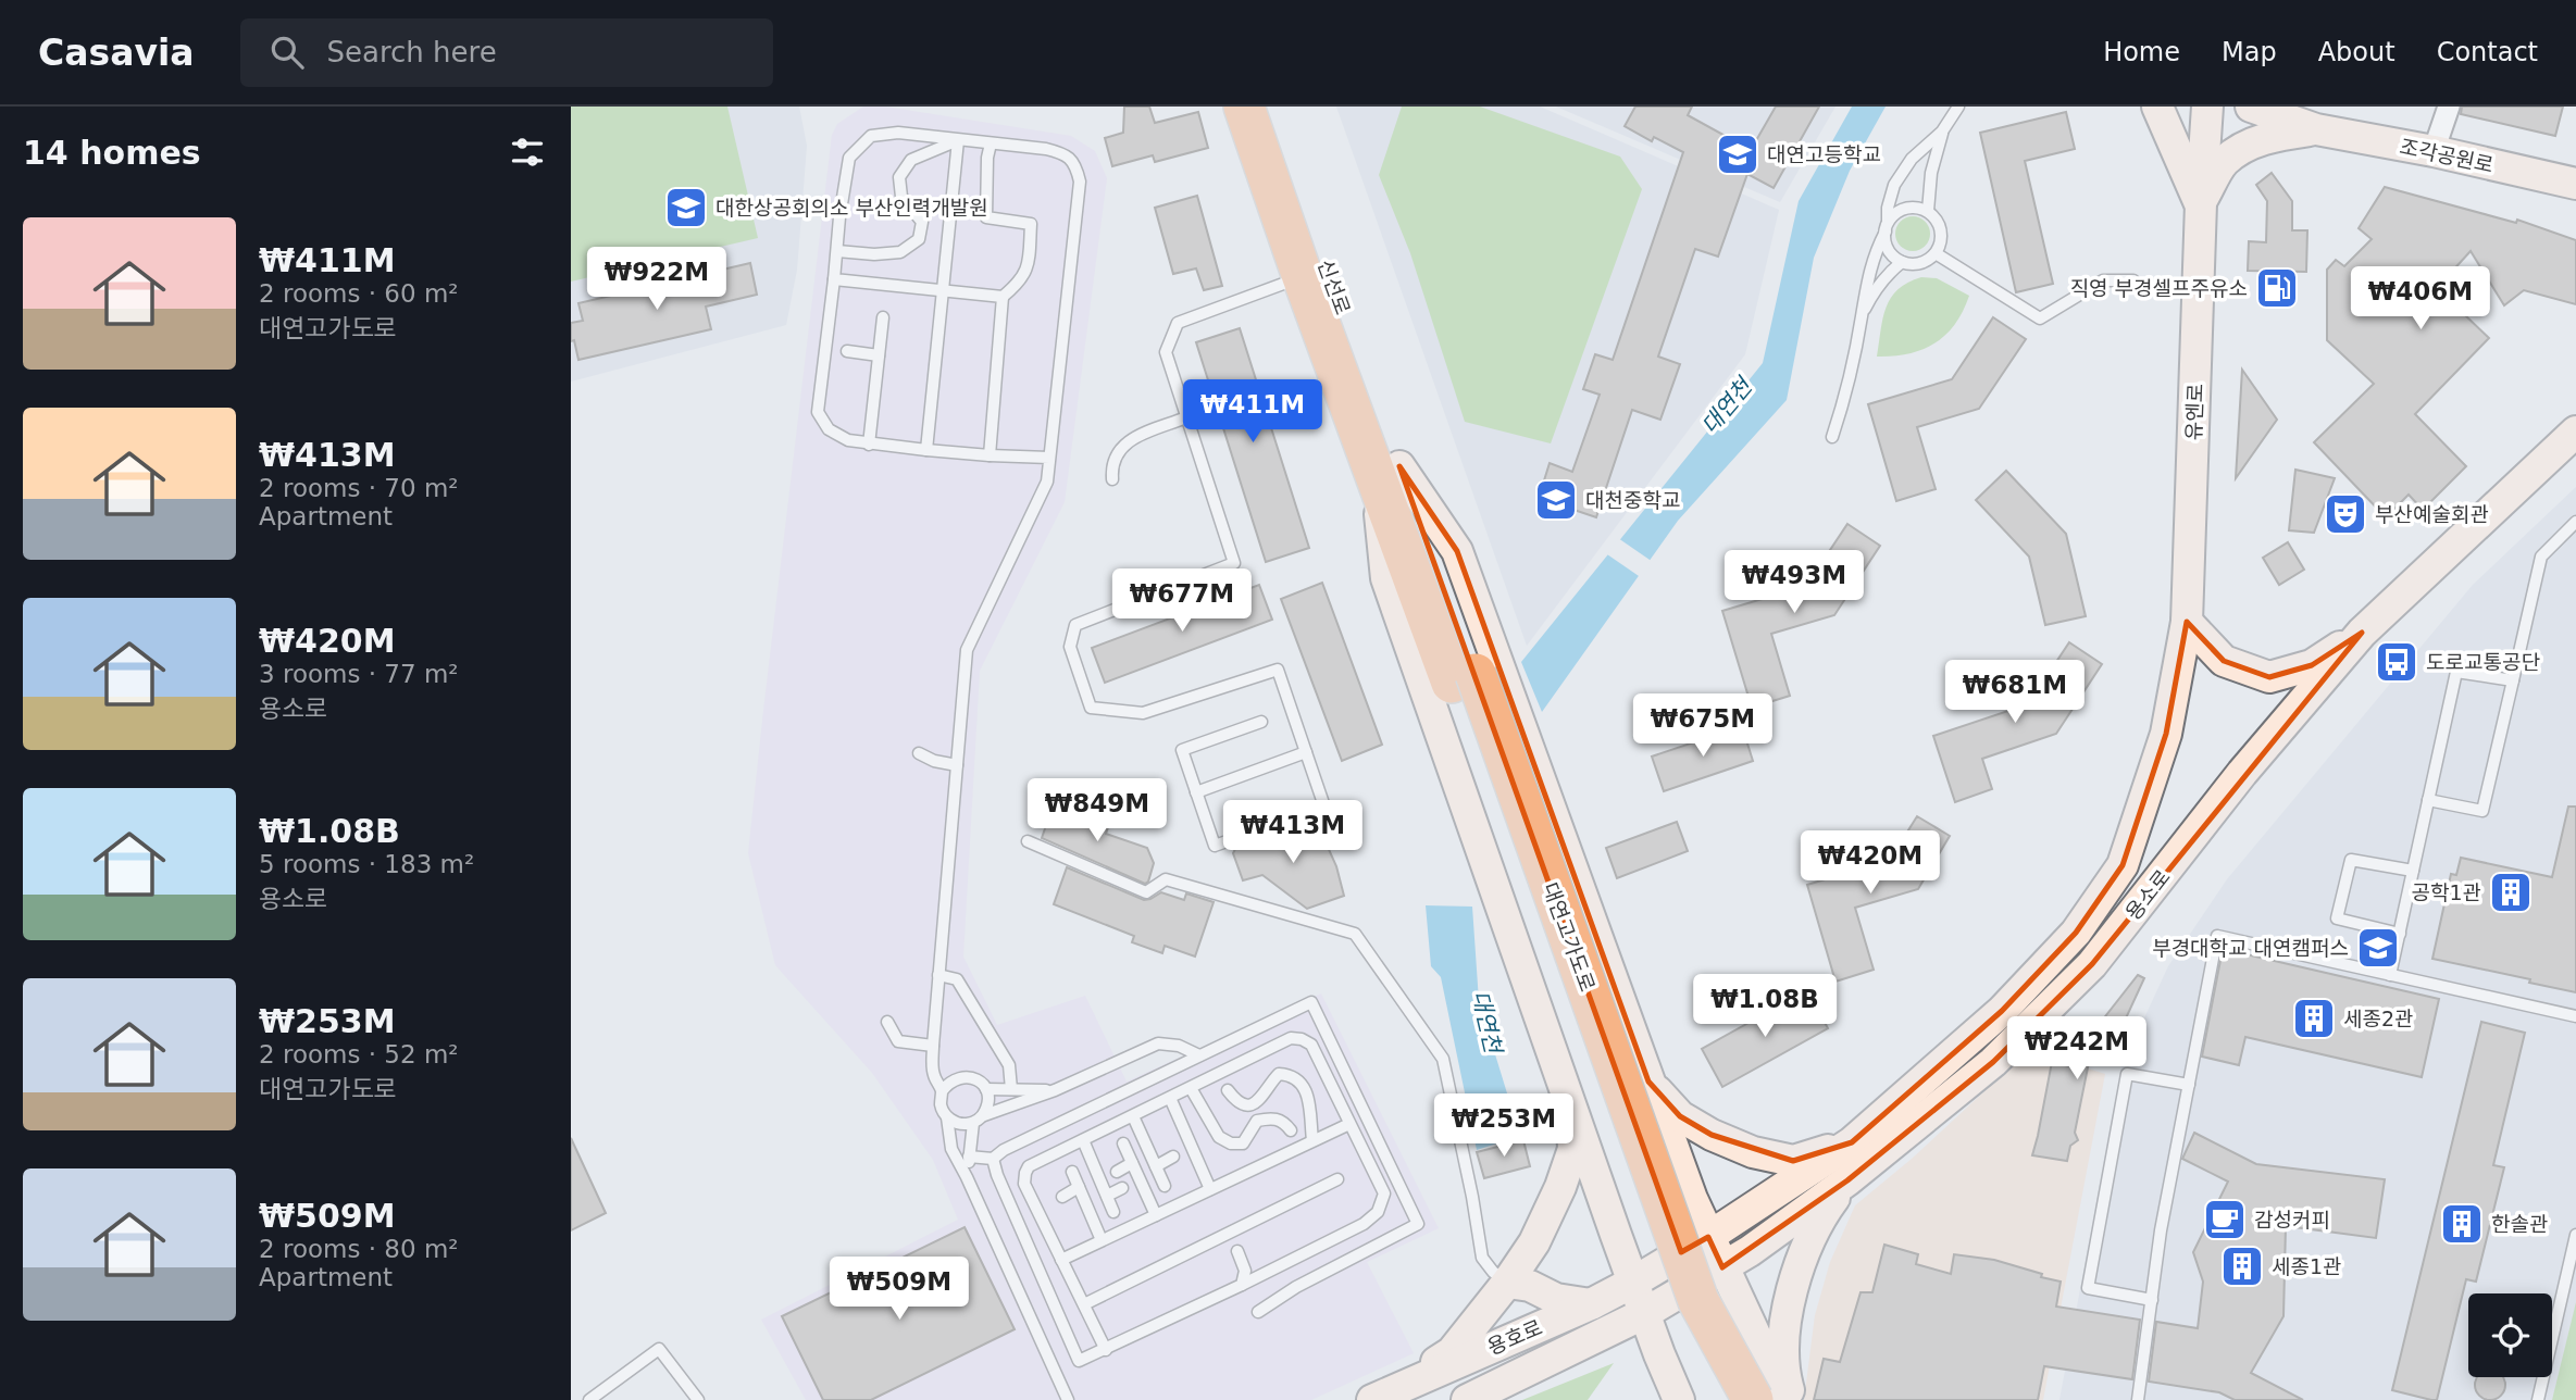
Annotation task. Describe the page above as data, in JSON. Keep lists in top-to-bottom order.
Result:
{
  "streets": {
    "highway": ["신선로", "대연고가도로"],
    "main road": [
      "조각공원로",
      "유엔로",
      "용소로",
      "용호로"
    ]
  },
  "crossings": [
    ["신선로", "대연고가도로"],
    ["용소로", "용호로"]
  ],
  "water": ["대연천"],
  "places": {
    "school or university": [
      "대연고등학교",
      "대한상공회의소 부산인력개발원",
      "대천중학교",
      "부경대학교 대연캠퍼스"
    ],
    "fuel station": ["직영 부경셀프주유소"],
    "theatre": ["부산예술회관"],
    "bus stop": ["도로교통공단"],
    "building": [
      "공학1관",
      "세종2관",
      "한솔관",
      "세종1관"
    ],
    "cafe": ["감성커피"]
  },
  "page": {
    "header": "Casavia",
    "search": "Search here",
    "nav": [
      "Home",
      "Map",
      "About",
      "Contact"
    ],
    "heading": "14 homes",
    "list": [
      {
        "name": "₩411M",
        "note": "2 rooms · 60 m² · 대연고가도로"
      },
      {
        "name": "₩413M",
        "note": "2 rooms · 70 m² · Apartment"
      },
      {
        "name": "₩420M",
        "note": "3 rooms · 77 m² · 용소로"
      },
      {
        "name": "₩1.08B",
        "note": "5 rooms · 183 m² · 용소로"
      },
      {
        "name": "₩253M",
        "note": "2 rooms · 52 m² · 대연고가도로"
      },
      {
        "name": "₩509M",
        "note": "2 rooms · 80 m² · Apartment"
      }
    ],
    "price": [
      "₩922M",
      "₩406M",
      "₩411M",
      "₩493M",
      "₩677M",
      "₩681M",
      "₩675M",
      "₩849M",
      "₩413M",
      "₩420M",
      "₩1.08B",
      "₩242M",
      "₩253M",
      "₩509M"
    ]
  }
}
